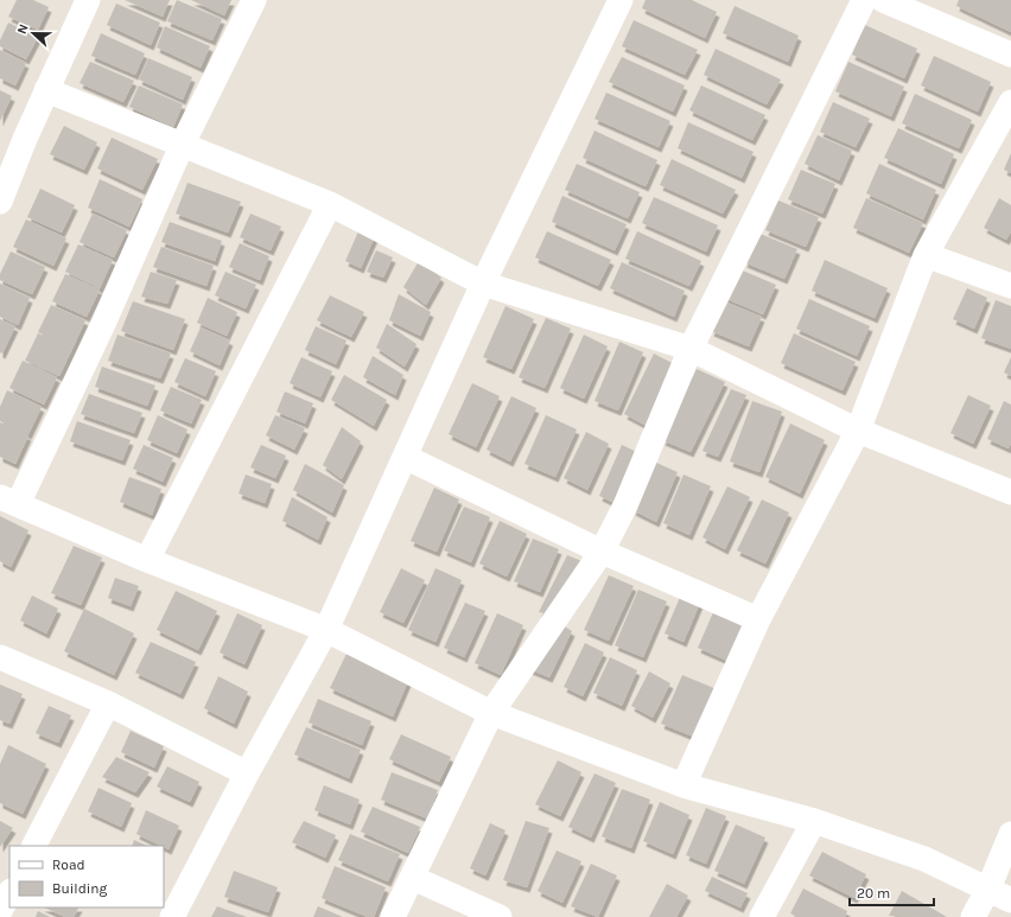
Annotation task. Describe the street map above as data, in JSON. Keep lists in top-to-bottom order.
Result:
{
  "legend": ["Road", "Building"],
  "scale_bar": "20 m",
  "north": "left"
}
